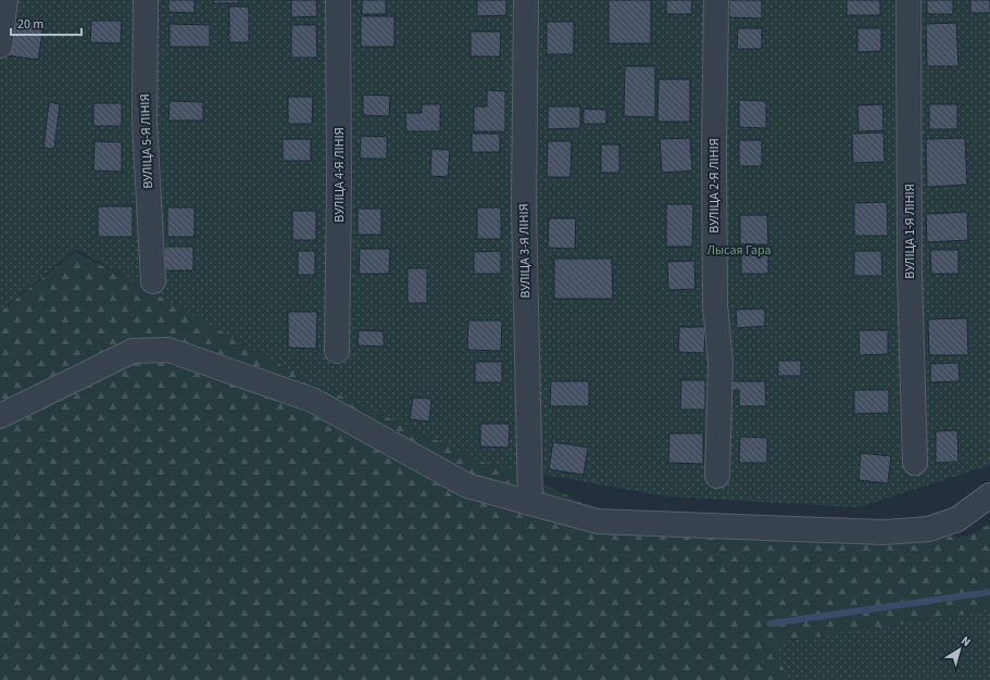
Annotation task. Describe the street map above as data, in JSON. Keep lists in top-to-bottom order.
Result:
{
  "streets": {
    "street": [
      "ВУЛІЦА 5-Я ЛІНІЯ",
      "ВУЛІЦА 4-Я ЛІНІЯ",
      "ВУЛІЦА 2-Я ЛІНІЯ",
      "ВУЛІЦА 1-Я ЛІНІЯ",
      "ВУЛІЦА 3-Я ЛІНІЯ"
    ]
  },
  "parks": ["Лысая Гара"],
  "scale_bar": "20 m",
  "north": "top right"
}
